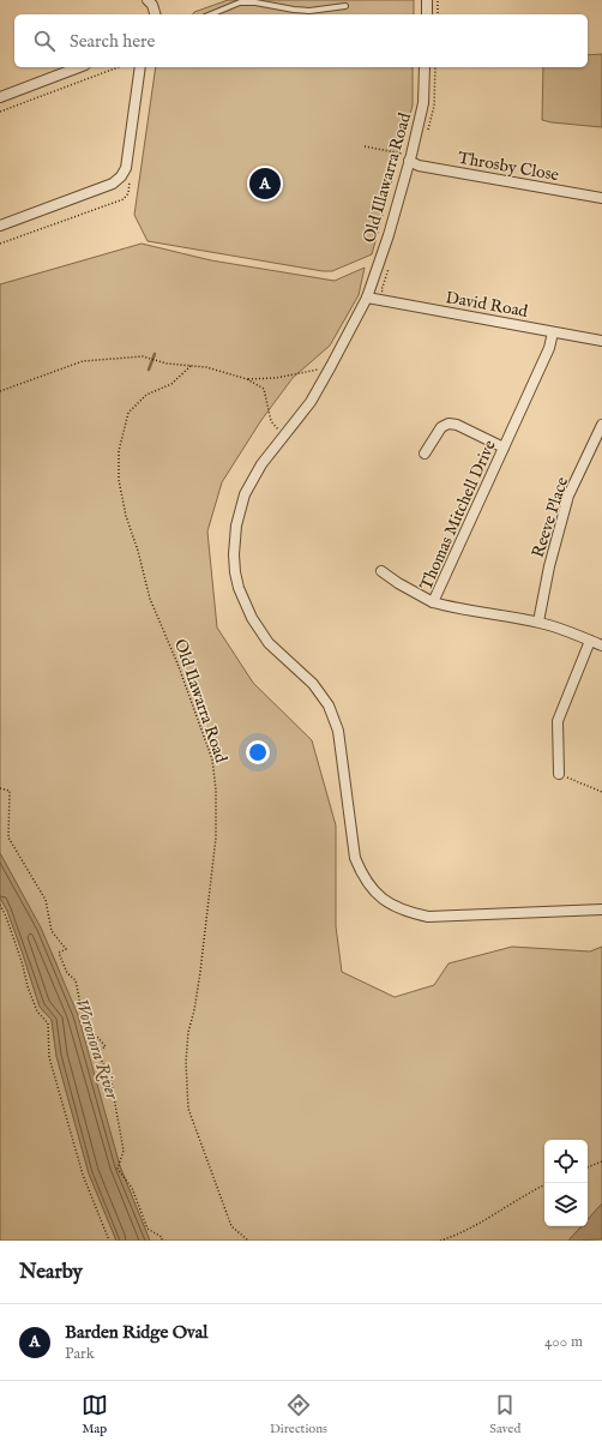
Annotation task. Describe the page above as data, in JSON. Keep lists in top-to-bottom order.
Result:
{
  "streets": {
    "street": [
      "Throsby Close",
      "Old Illawarra Road",
      "David Road",
      "Thomas Mitchell Drive",
      "Reeve Place"
    ],
    "path": ["Old Ilawarra Road"]
  },
  "crossings": [
    ["Throsby Close", "Old Illawarra Road"],
    ["Old Illawarra Road", "David Road"],
    ["David Road", "Thomas Mitchell Drive"],
    ["Thomas Mitchell Drive", "Reeve Place"]
  ],
  "water": ["Woronora River"],
  "page": {
    "search": "Search here",
    "pins": "A",
    "heading": "Nearby",
    "list": [
      {
        "mark": "A",
        "name": "Barden Ridge Oval",
        "note": "Park",
        "value": "400 m"
      }
    ],
    "nav": ["Map", "Directions", "Saved"]
  }
}
